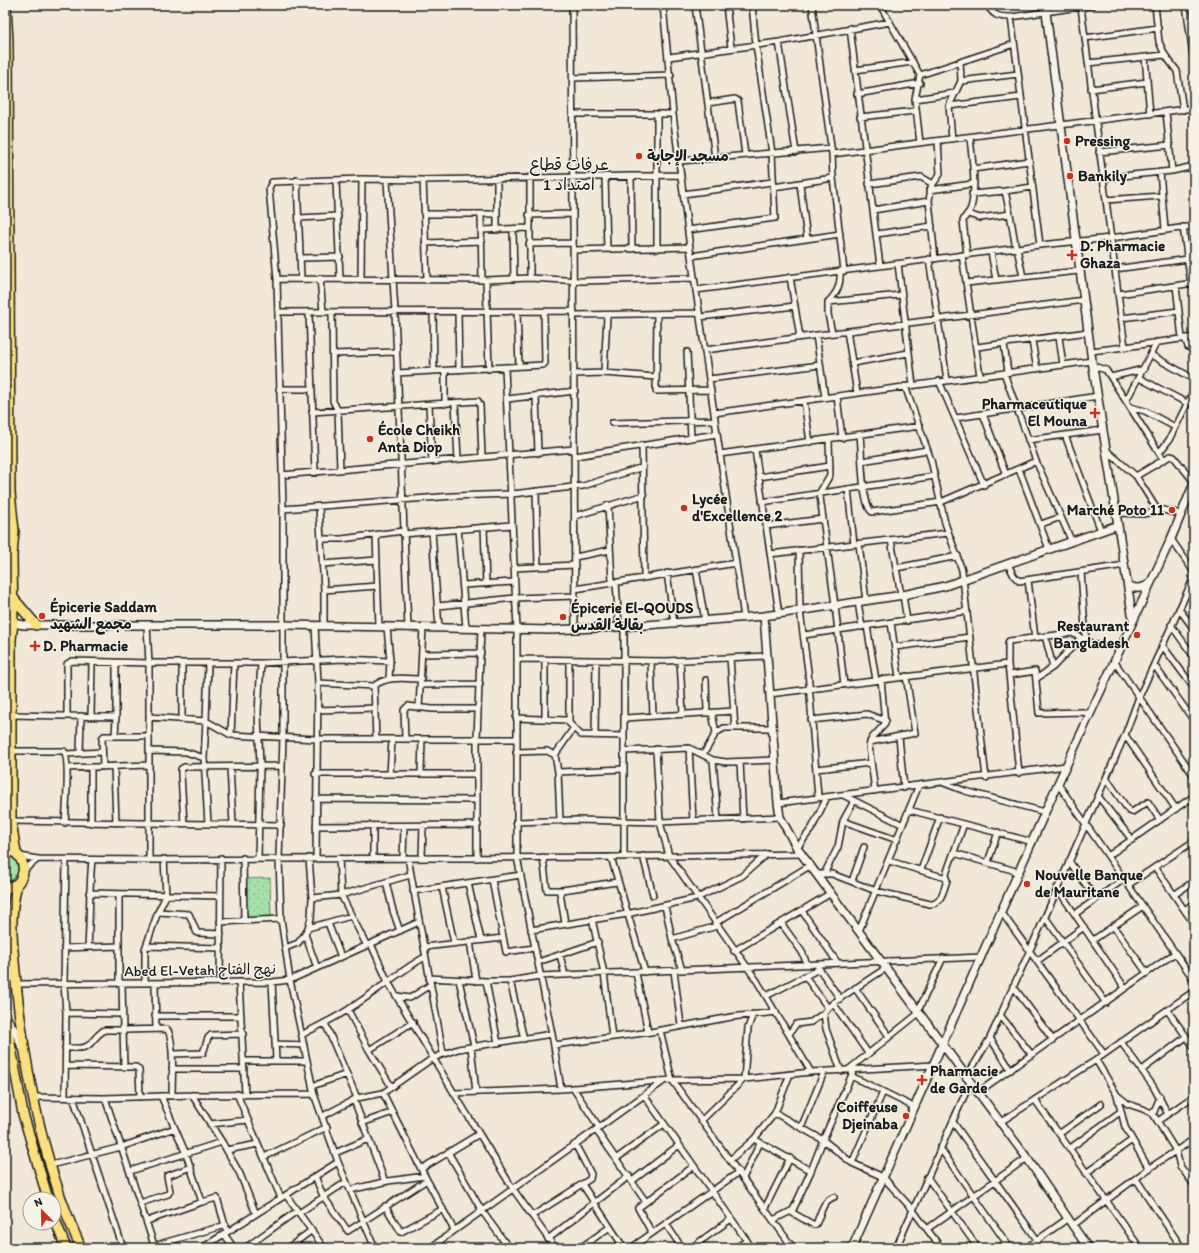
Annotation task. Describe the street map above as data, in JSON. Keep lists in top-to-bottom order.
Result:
{
  "streets": {
    "street": ["Abed El-Vetah نهج الفتاح"]
  },
  "districts": ["عرفات قطاع 1 امتداد"],
  "places": {
    "other": [
      "Pressing",
      "مسجد الإجابة",
      "Bankily",
      "École Cheikh Anta Diop",
      "Lycée d'Excellence 2",
      "Marché Poto 11",
      "Épicerie Saddam مجمع الشهيد",
      "Épicerie El-QOUDS بقالة القدس",
      "Restaurant Bangladesh",
      "Nouvelle Banque de Mauritane",
      "Coiffeuse Djeinaba"
    ],
    "health": [
      "D. Pharmacie Ghaza",
      "Pharmaceutique El Mouna",
      "D. Pharmacie",
      "Pharmacie de Garde"
    ]
  },
  "north": "top left"
}
